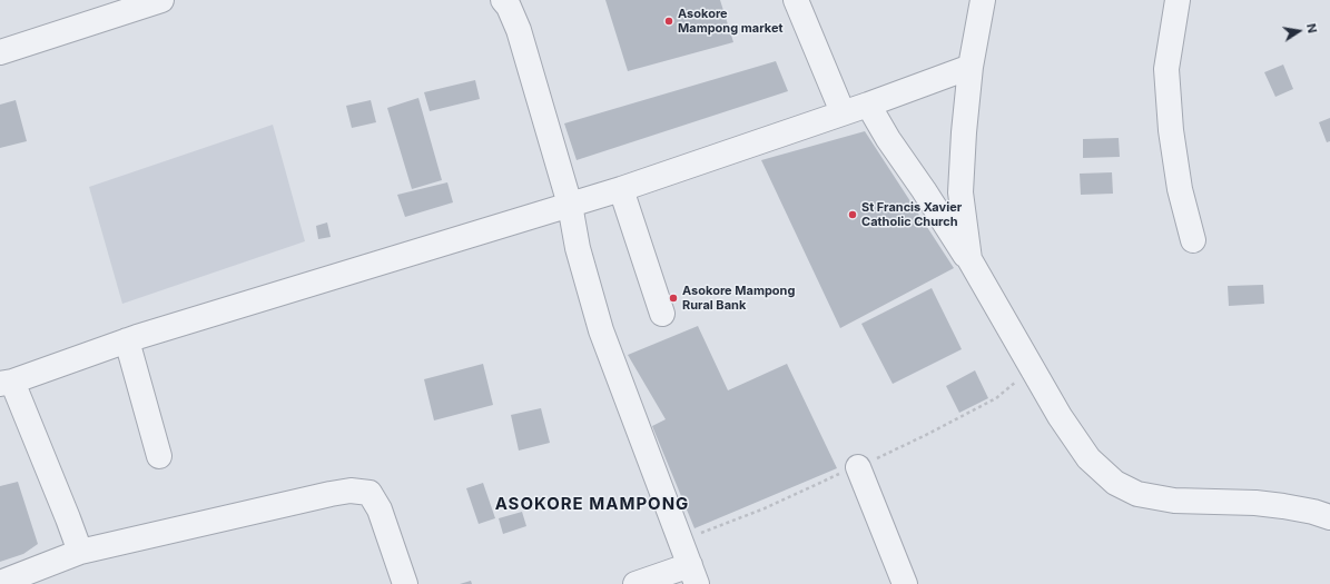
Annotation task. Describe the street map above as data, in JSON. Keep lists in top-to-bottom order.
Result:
{
  "districts": ["ASOKORE MAMPONG"],
  "places": ["Asokore Mampong market", "St Francis Xavier Catholic Church", "Asokore Mampong Rural Bank"],
  "north": "right"
}
